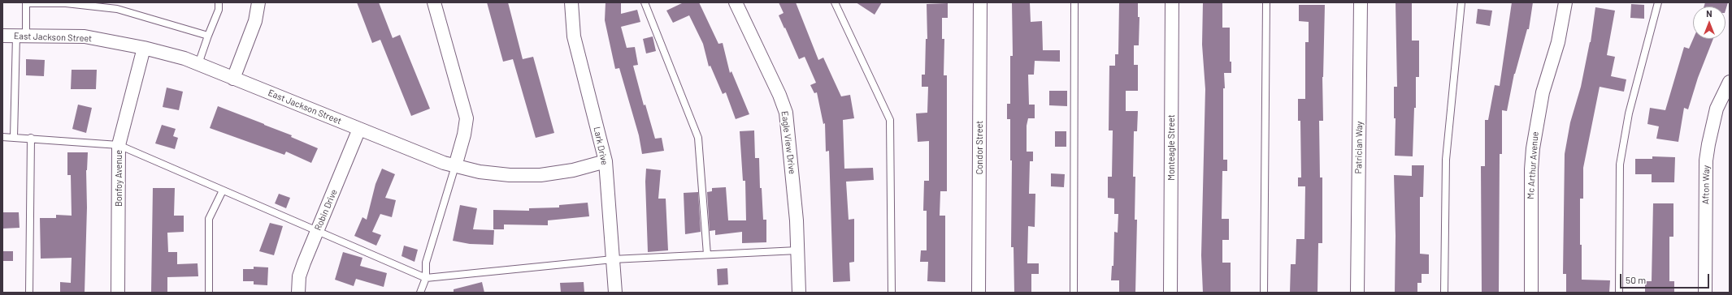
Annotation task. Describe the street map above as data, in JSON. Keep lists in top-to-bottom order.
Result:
{
  "streets": {
    "street": [
      "East Jackson Street",
      "Eagle View Drive",
      "Lark Drive",
      "Condor Street",
      "Monteagle Street",
      "Patrician Way",
      "Mc Arthur Avenue",
      "Bonfoy Avenue",
      "Afton Way",
      "Robin Drive"
    ]
  },
  "crossings": [
    ["East Jackson Street", "Lark Drive"],
    ["East Jackson Street", "Bonfoy Avenue"],
    ["East Jackson Street", "Robin Drive"]
  ],
  "scale_bar": "50 m",
  "north": "top"
}
